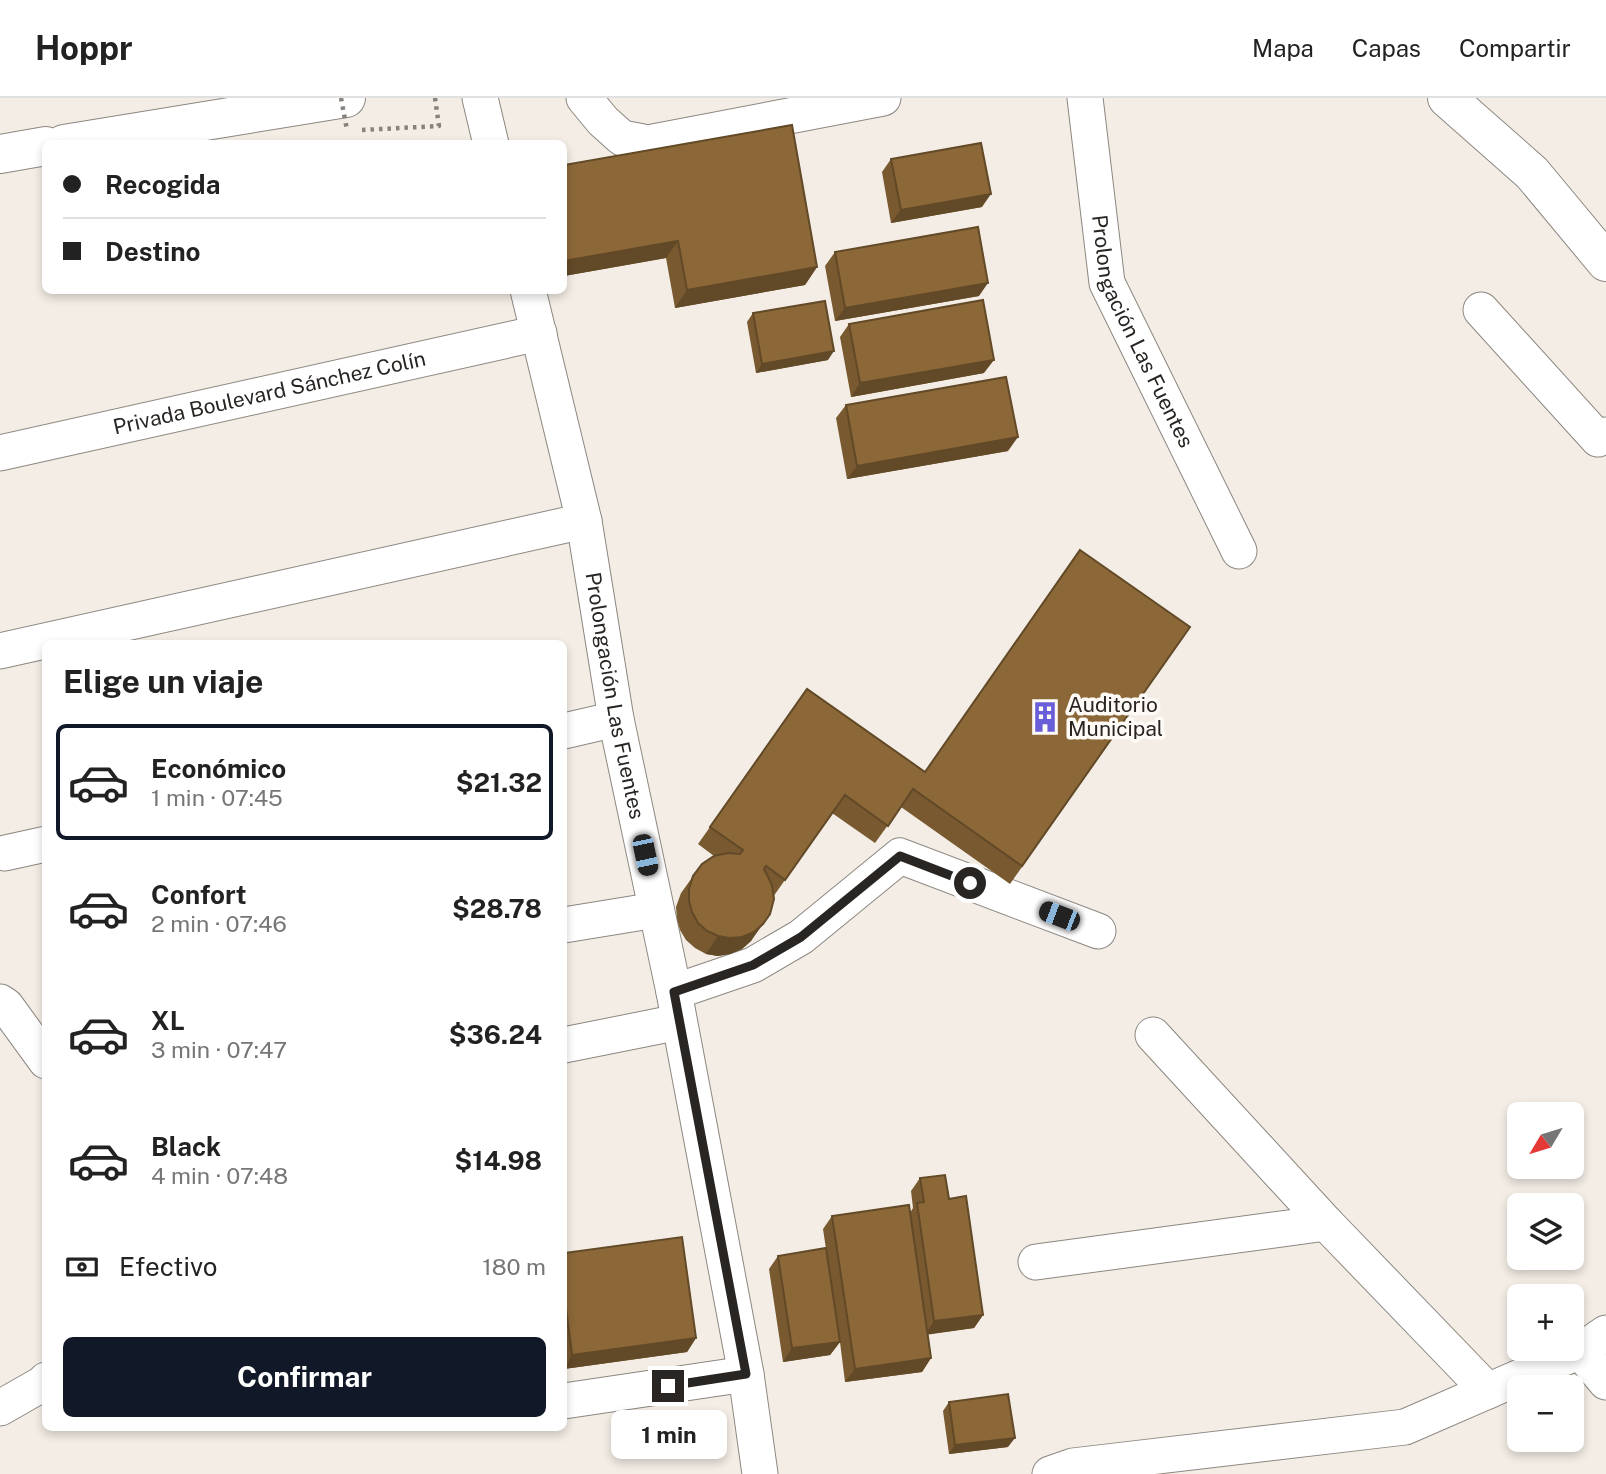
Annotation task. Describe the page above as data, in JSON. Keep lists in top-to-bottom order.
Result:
{
  "streets": {
    "street": ["Prolongación Las Fuentes", "Privada Boulevard Sánchez Colín"]
  },
  "crossings": [
    ["Prolongación Las Fuentes", "Privada Boulevard Sánchez Colín"]
  ],
  "places": {
    "building": ["Auditorio Municipal"]
  },
  "north": "bottom left",
  "page": {
    "header": "Hoppr",
    "nav": ["Mapa", "Capas", "Compartir"],
    "banner": ["Recogida", "Destino"],
    "heading": "Elige un viaje",
    "list": [
      {
        "name": "Económico",
        "note": "1 min · 07:45",
        "value": "$21.32"
      },
      {
        "name": "Confort",
        "note": "2 min · 07:46",
        "value": "$28.78"
      },
      {
        "name": "XL",
        "note": "3 min · 07:47",
        "value": "$36.24"
      },
      {
        "name": "Black",
        "note": "4 min · 07:48",
        "value": "$14.98"
      }
    ],
    "map_buttons": ["+", "−"],
    "pay": ["Efectivo", "180 m"],
    "buttons": "Confirmar",
    "bubble": "1 min"
  }
}
